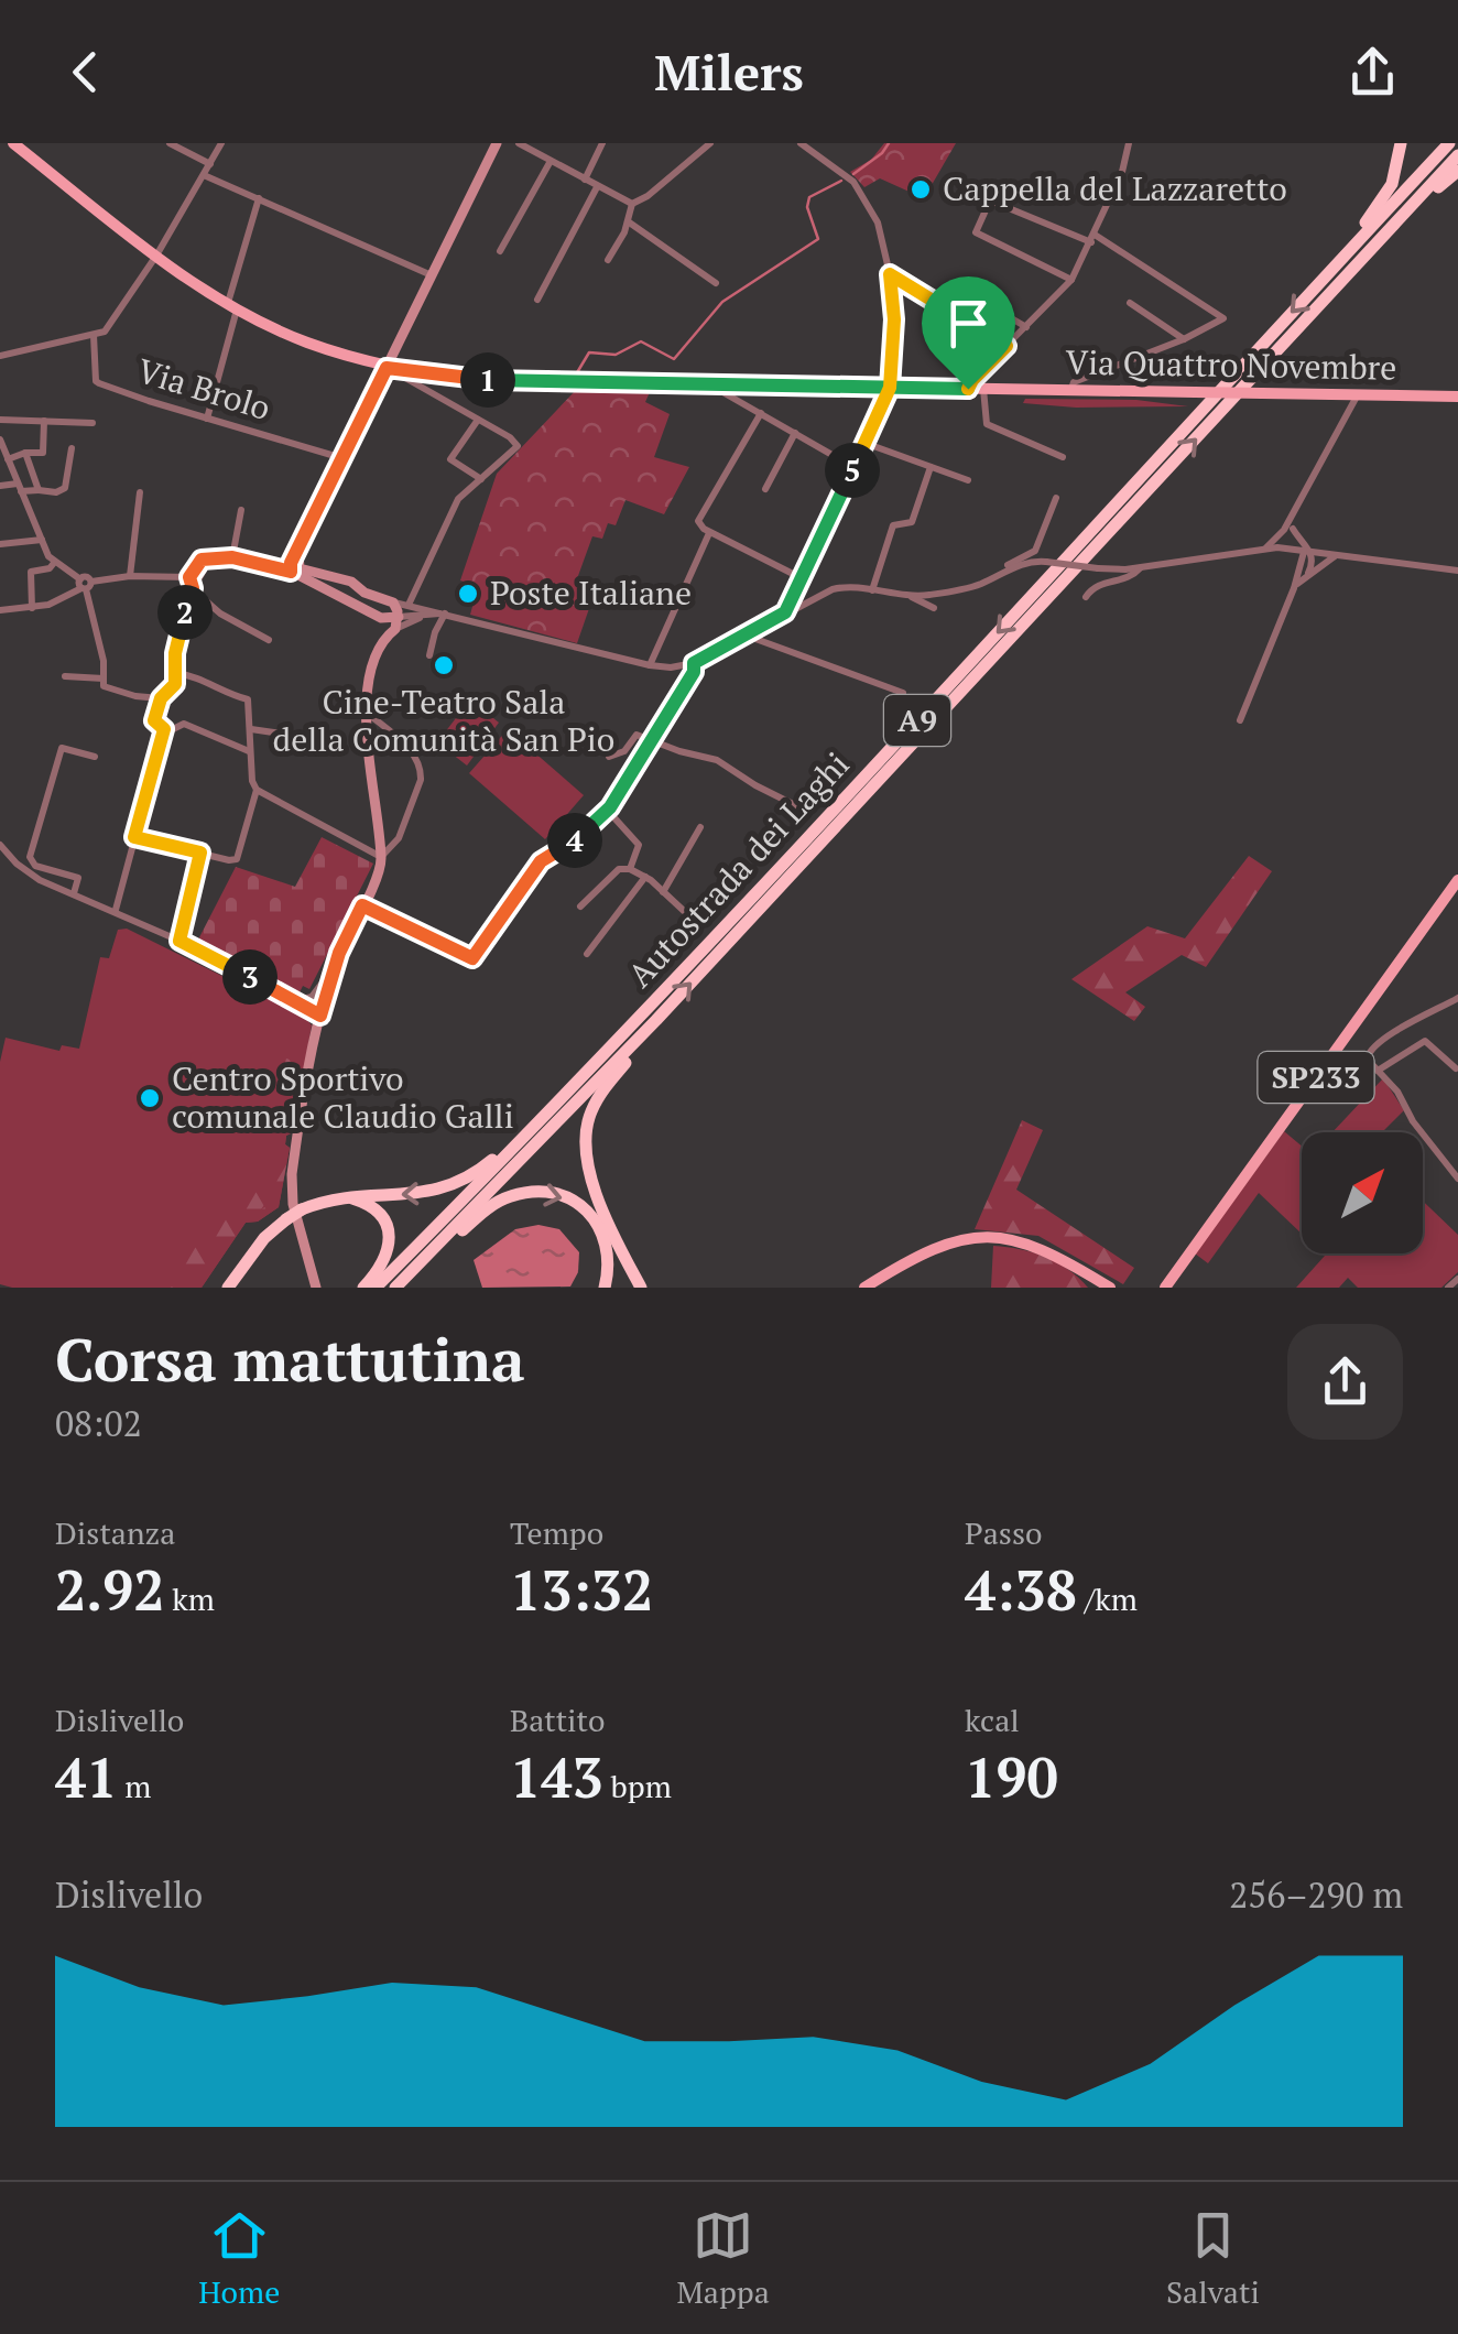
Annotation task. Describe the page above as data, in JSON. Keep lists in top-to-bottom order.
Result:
{
  "streets": {
    "highway": ["A9", "Autostrada dei Laghi"],
    "main road": ["Via Quattro Novembre", "SP233"],
    "street": ["Via Brolo"]
  },
  "places": [
    "Cappella del Lazzaretto",
    "Poste Italiane",
    "Cine-Teatro Sala della Comunità San Pio",
    "Centro Sportivo comunale Claudio Galli"
  ],
  "north": "top right",
  "page": {
    "header": "Milers",
    "pins": [
      "1",
      "5",
      "2",
      "4",
      "3"
    ],
    "heading": ["Corsa mattutina", "08:02"],
    "stats": [
      ["Distanza", "2.92 km"],
      ["Tempo", "13:32"],
      ["Passo", "4:38 /km"],
      ["Dislivello", "41 m"],
      ["Battito", "143 bpm"],
      ["kcal", "190"]
    ],
    "chart": ["Dislivello", "256–290 m"],
    "tabs": ["Home", "Mappa", "Salvati"]
  }
}
